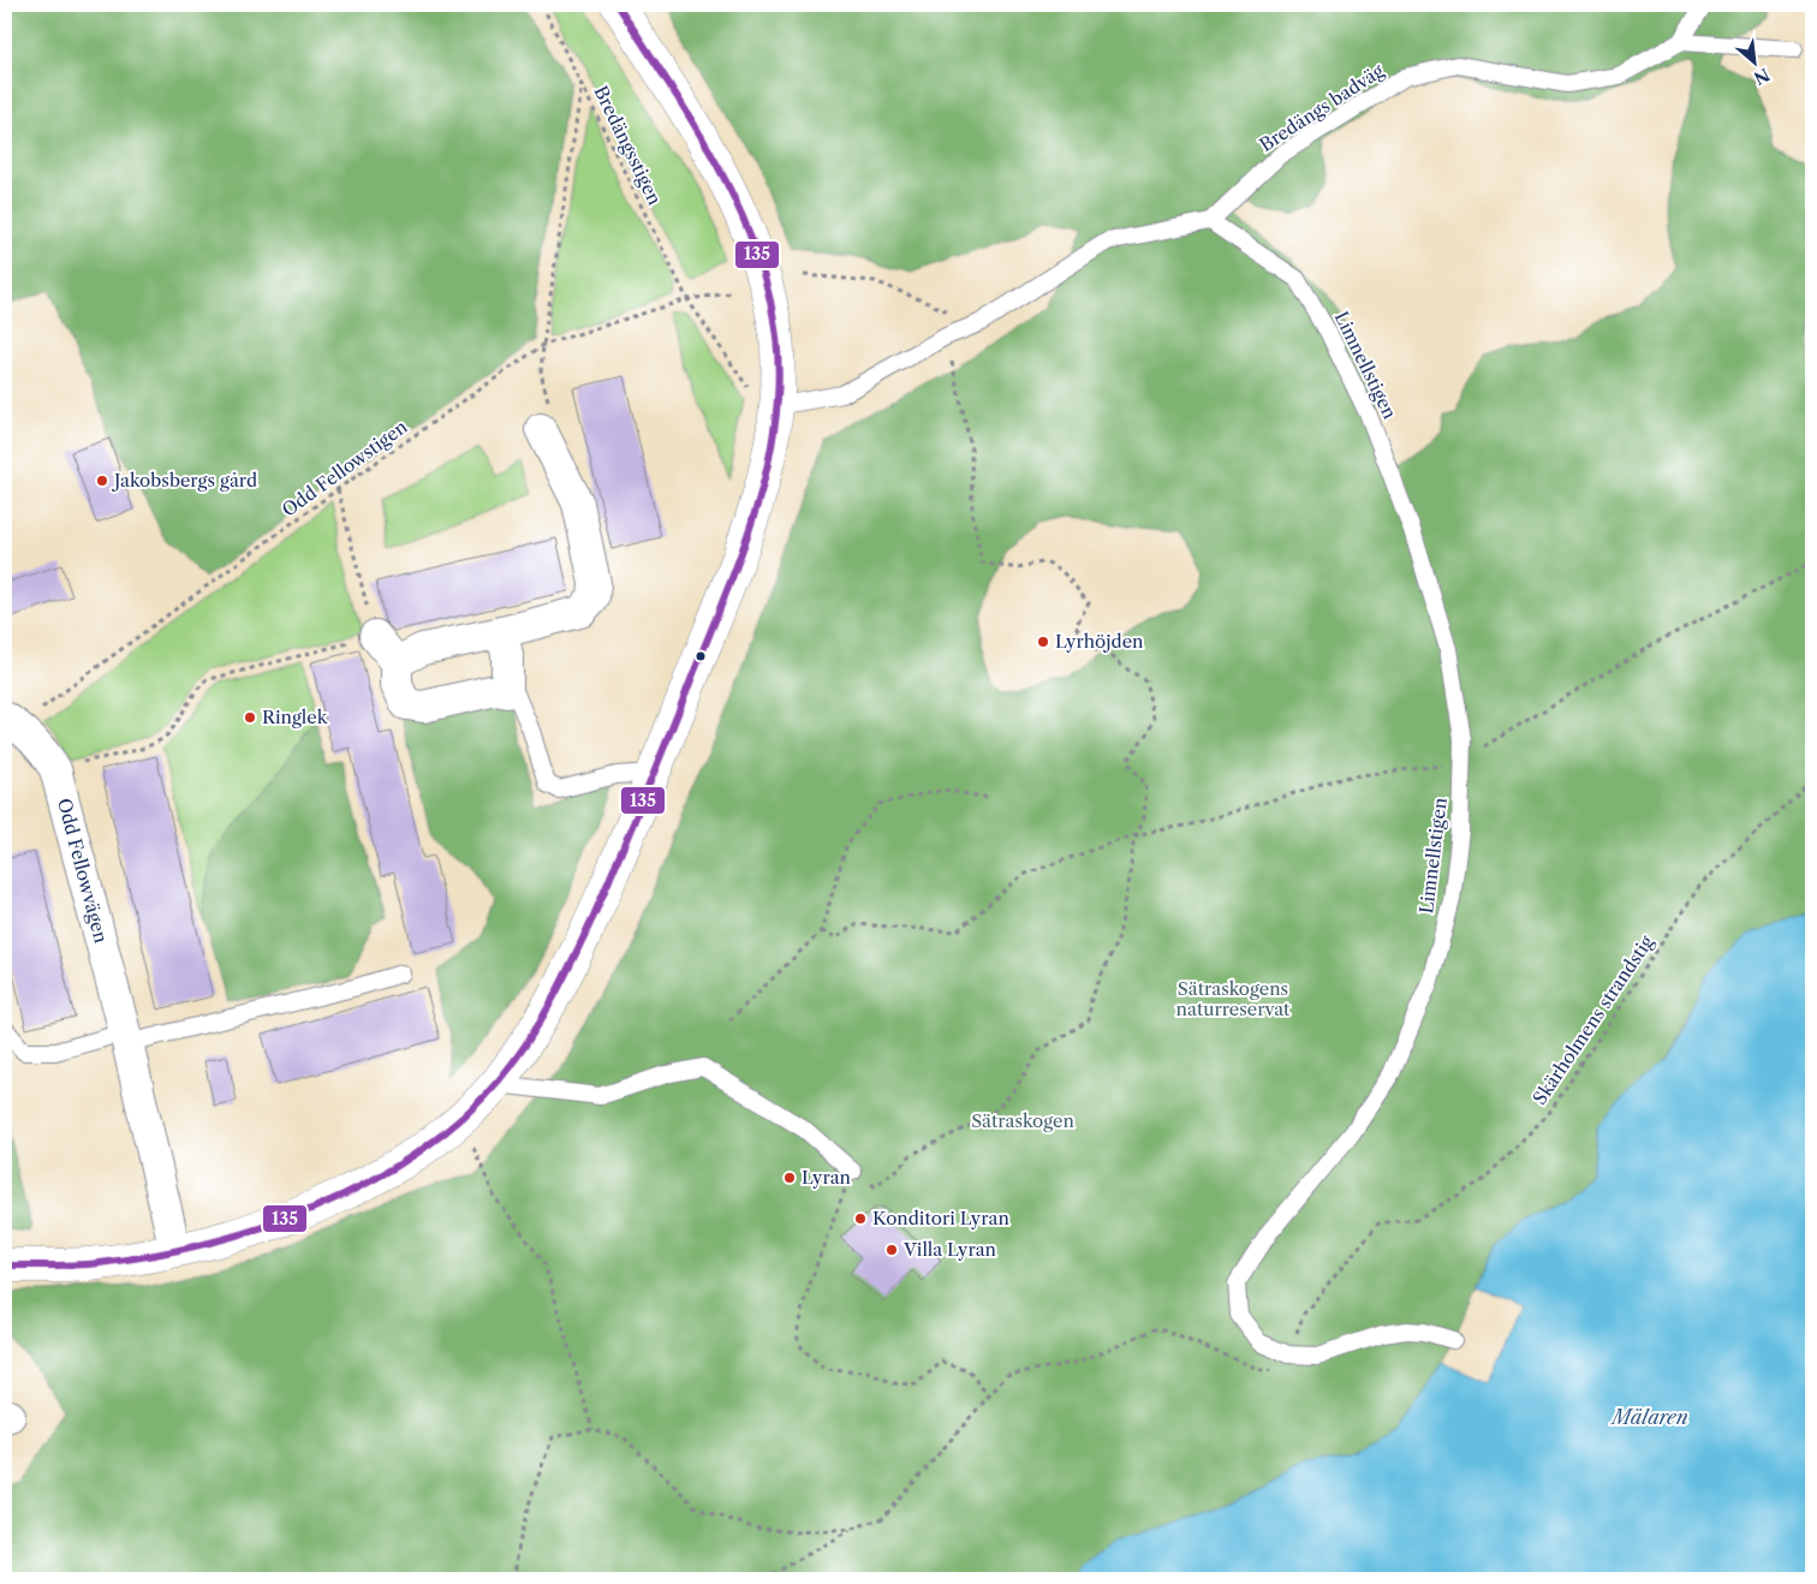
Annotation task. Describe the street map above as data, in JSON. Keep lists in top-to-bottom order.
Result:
{
  "streets": {
    "street": ["Odd Fellowvägen"],
    "lane": ["Bredängs badväg", "Limnellstigen"],
    "path": ["Bredängsstigen", "Odd Fellowstigen", "Skärholmens strandstig"]
  },
  "crossings": [
    ["Bredängs badväg", "Limnellstigen"],
    ["Bredängsstigen", "Odd Fellowstigen"],
    ["Limnellstigen", "Skärholmens strandstig"],
    ["Odd Fellowstigen", "Odd Fellowvägen"]
  ],
  "water": ["Mälaren"],
  "parks": ["Sätraskogens naturreservat", "Sätraskogen"],
  "places": [
    "Jakobsbergs gård",
    "Lyrhöjden",
    "Ringlek",
    "Lyran",
    "Konditori Lyran",
    "Villa Lyran"
  ],
  "lines": ["transit line 135"],
  "north": "bottom right"
}
